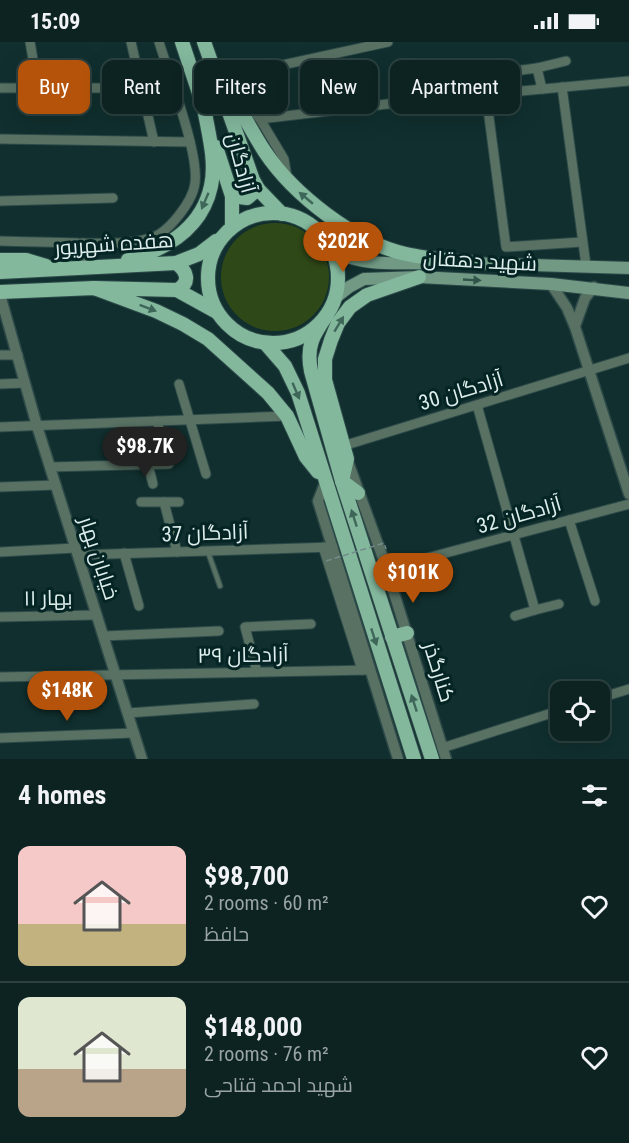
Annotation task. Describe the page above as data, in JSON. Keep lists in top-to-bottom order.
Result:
{
  "streets": {
    "main road": ["آزادگان", "هفده شهریور", "شهید دهقان"],
    "street": [
      "آزادگان 30",
      "آزادگان 32",
      "آزادگان 37",
      "خیابان بهار",
      "بهار ۱۱",
      "آزادگان ۳۹",
      "کنارگذر"
    ]
  },
  "crossings": [
    ["آزادگان", "هفده شهریور"],
    ["آزادگان", "شهید دهقان"],
    ["هفده شهریور", "شهید دهقان"],
    ["هفده شهریور", "خیابان بهار"],
    ["آزادگان 30", "کنارگذر"],
    ["آزادگان 32", "کنارگذر"],
    ["آزادگان 37", "خیابان بهار"],
    ["خیابان بهار", "بهار ۱۱"],
    ["خیابان بهار", "آزادگان ۳۹"]
  ],
  "page": {
    "status": "15:09",
    "chip": [
      "Buy",
      "Rent",
      "Filters",
      "New",
      "Apartment"
    ],
    "price": [
      "$202K",
      "$98.7K",
      "$101K",
      "$148K"
    ],
    "heading": "4 homes",
    "list": [
      {
        "name": "$98,700",
        "note": "2 rooms · 60 m² · حافظ"
      },
      {
        "name": "$148,000",
        "note": "2 rooms · 76 m² · شهید احمد قتاحی"
      }
    ]
  }
}
